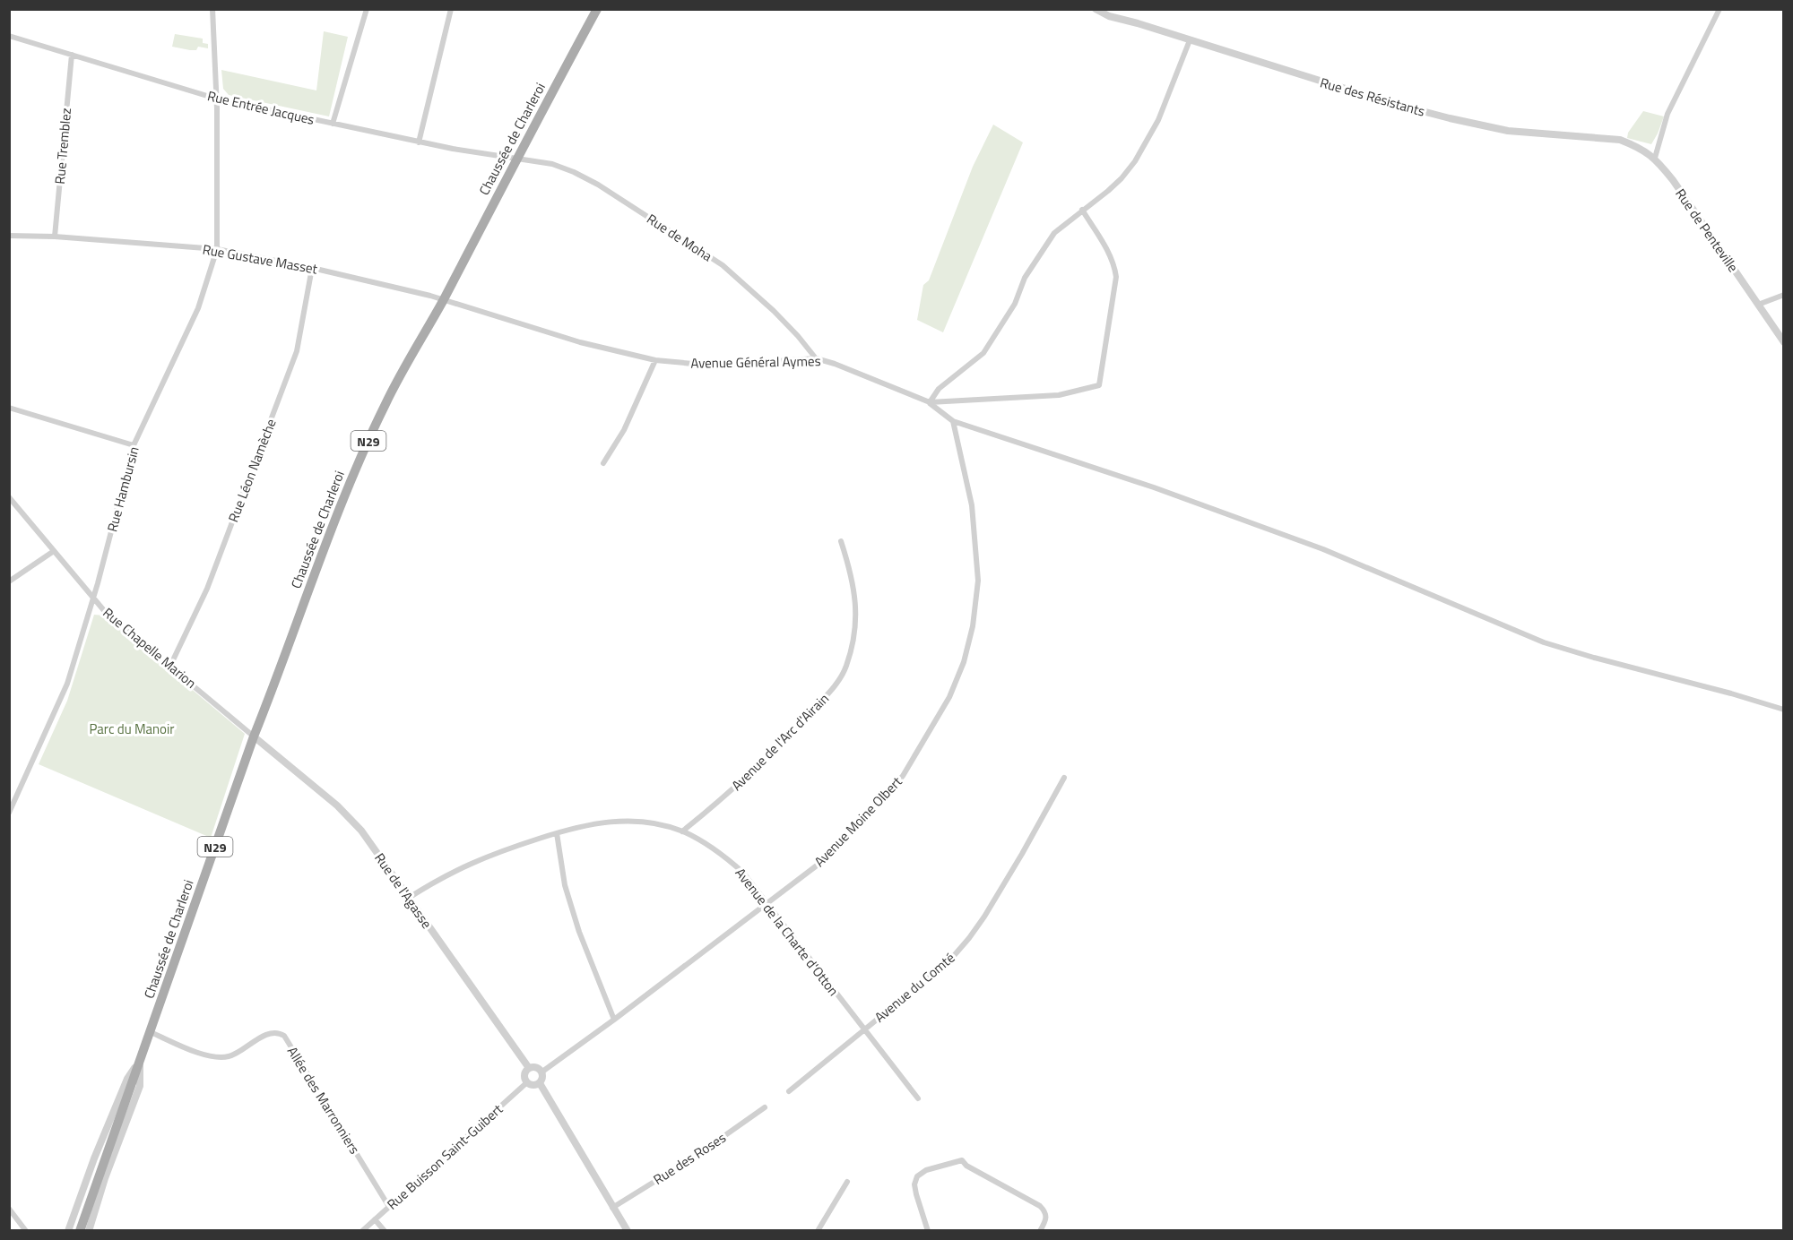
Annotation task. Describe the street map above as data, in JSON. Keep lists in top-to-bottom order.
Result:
{
  "streets": {
    "main road": ["Chaussée de Charleroi", "N29"],
    "street": [
      "Rue des Résistants",
      "Rue Entrée Jacques",
      "Rue Tremblez",
      "Rue de Penteville",
      "Rue de Moha",
      "Rue Gustave Masset",
      "Avenue Général Aymes",
      "Rue Léon Namèche",
      "Rue Hambursin",
      "Rue Chapelle Marion",
      "Avenue de l'Arc d'Airain",
      "Avenue Moine Olbert",
      "Rue de l'Agasse",
      "Avenue de la Charte d'Otton",
      "Avenue du Comté",
      "Allée des Marronniers",
      "Rue Buisson Saint-Guibert",
      "Rue des Roses"
    ]
  },
  "crossings": [
    ["Rue des Résistants", "Rue de Penteville"],
    ["Rue Entrée Jacques", "Chaussée de Charleroi"],
    ["Rue Entrée Jacques", "Rue Tremblez"],
    ["Rue Entrée Jacques", "Rue de Moha"],
    ["Rue Entrée Jacques", "Rue Hambursin"],
    ["Chaussée de Charleroi", "Rue de Moha"],
    ["Chaussée de Charleroi", "Rue Gustave Masset"],
    ["Chaussée de Charleroi", "Avenue Général Aymes"],
    ["Chaussée de Charleroi", "Rue Chapelle Marion"],
    ["Chaussée de Charleroi", "Rue de l'Agasse"],
    ["Chaussée de Charleroi", "Allée des Marronniers"],
    ["Rue Tremblez", "Rue Gustave Masset"],
    ["Rue de Moha", "Avenue Général Aymes"],
    ["Rue Gustave Masset", "Avenue Général Aymes"],
    ["Rue Gustave Masset", "Rue Léon Namèche"],
    ["Rue Gustave Masset", "Rue Hambursin"],
    ["Rue Léon Namèche", "Rue Chapelle Marion"],
    ["Rue Hambursin", "Rue Chapelle Marion"],
    ["Rue Chapelle Marion", "Rue de l'Agasse"],
    ["Avenue de l'Arc d'Airain", "Avenue de la Charte d'Otton"],
    ["Avenue Moine Olbert", "Rue de l'Agasse"],
    ["Avenue Moine Olbert", "Avenue de la Charte d'Otton"],
    ["Avenue Moine Olbert", "Rue Buisson Saint-Guibert"],
    ["Rue de l'Agasse", "Avenue de la Charte d'Otton"],
    ["Rue de l'Agasse", "Rue Buisson Saint-Guibert"],
    ["Avenue de la Charte d'Otton", "Avenue du Comté"],
    ["Allée des Marronniers", "Rue Buisson Saint-Guibert"]
  ],
  "parks": ["Parc du Manoir"]
}
